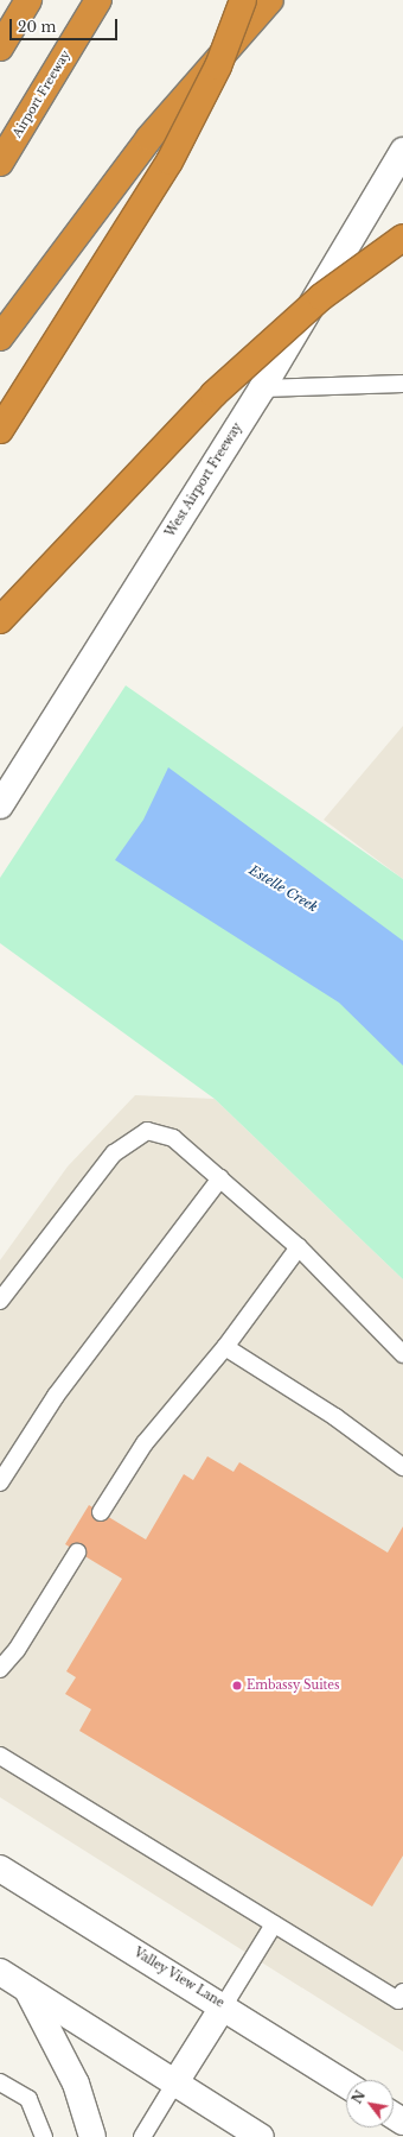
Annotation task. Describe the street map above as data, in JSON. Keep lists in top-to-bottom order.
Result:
{
  "streets": {
    "highway": ["Airport Freeway"],
    "main road": ["West Airport Freeway", "Valley View Lane"]
  },
  "water": ["Estelle Creek"],
  "places": ["Embassy Suites"],
  "scale_bar": "20 m",
  "north": "top left"
}
